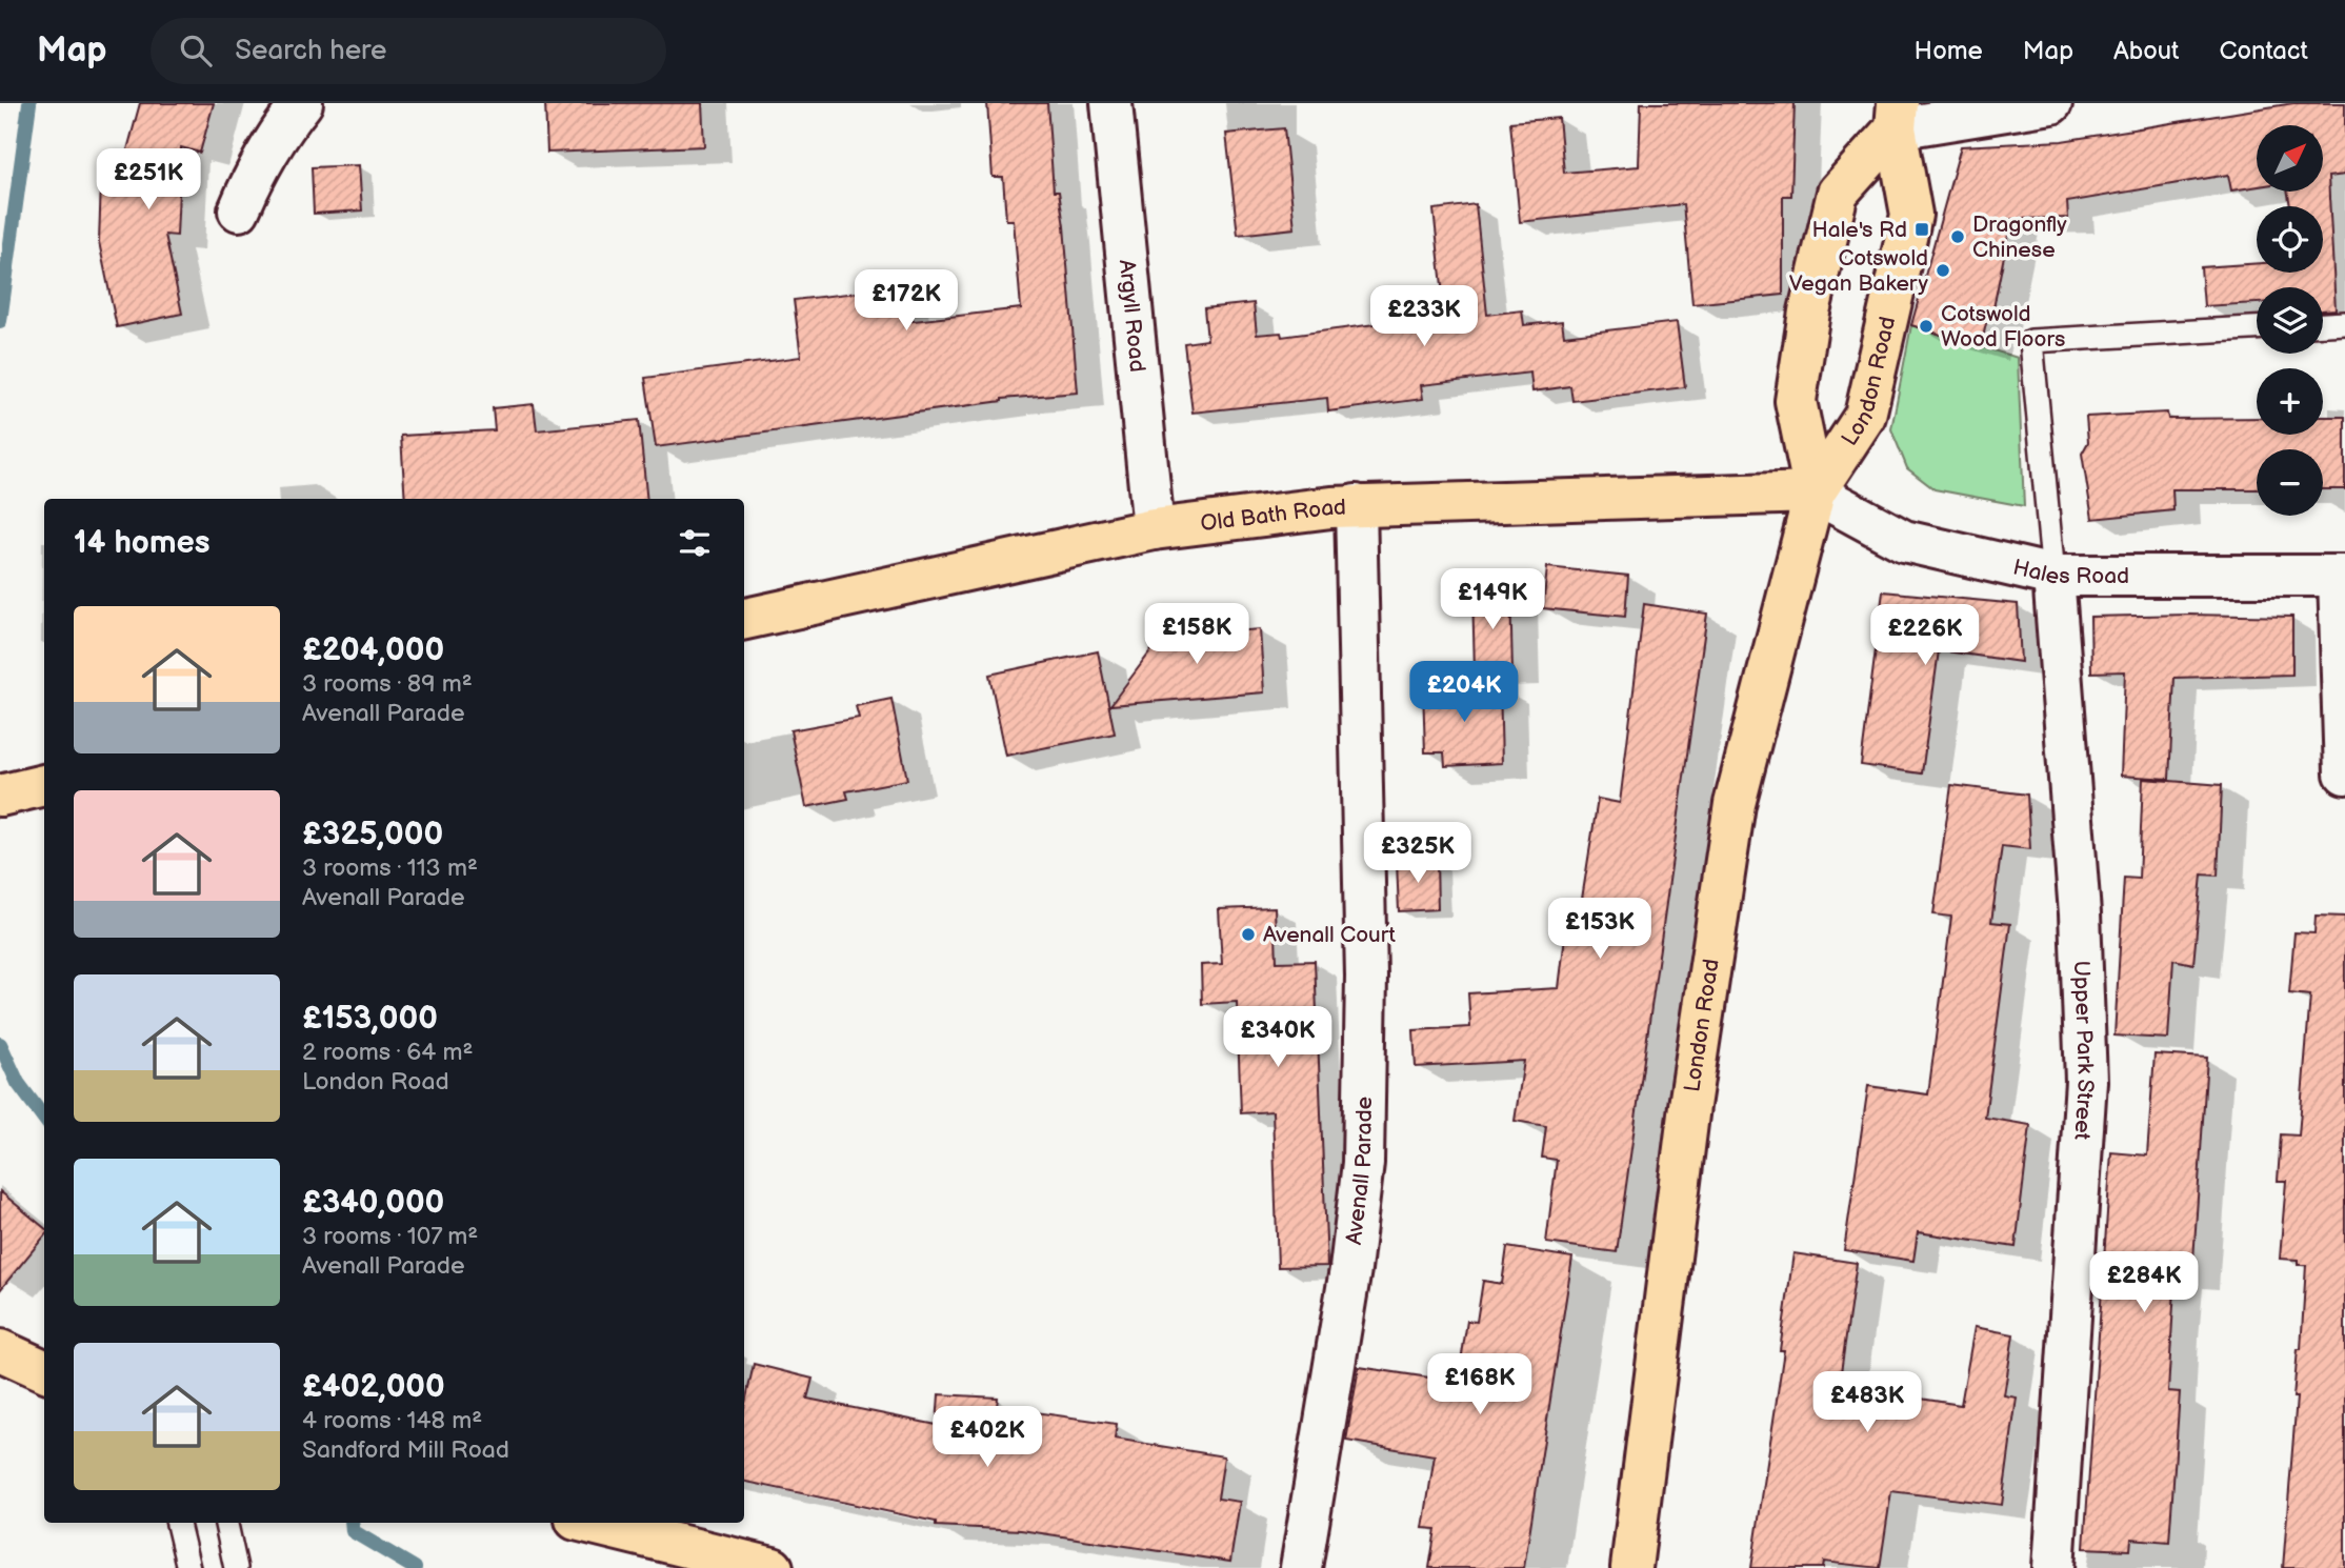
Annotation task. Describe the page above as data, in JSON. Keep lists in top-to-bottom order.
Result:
{
  "streets": {
    "highway": ["London Road", "Old Bath Road"],
    "street": [
      "Argyll Road",
      "Hales Road",
      "Upper Park Street",
      "Avenall Parade"
    ]
  },
  "crossings": [
    ["Argyll Road", "Old Bath Road"],
    ["London Road", "Old Bath Road"],
    ["London Road", "Hales Road"],
    ["Old Bath Road", "Hales Road"],
    ["Old Bath Road", "Avenall Parade"],
    ["Hales Road", "Upper Park Street"]
  ],
  "places": {
    "transit": ["Hale's Rd"],
    "other": [
      "Dragonfly Chinese",
      "Cotswold Vegan Bakery",
      "Cotswold Wood Floors",
      "Avenall Court"
    ]
  },
  "north": "top right",
  "page": {
    "header": "Map",
    "search": "Search here",
    "nav": [
      "Home",
      "Map",
      "About",
      "Contact"
    ],
    "map_buttons": ["+", "−"],
    "price": [
      "£251K",
      "£172K",
      "£233K",
      "£149K",
      "£158K",
      "£226K",
      "£204K",
      "£325K",
      "£153K",
      "£340K",
      "£284K",
      "£168K",
      "£483K",
      "£402K"
    ],
    "heading": "14 homes",
    "list": [
      {
        "name": "£204,000",
        "note": "3 rooms · 89 m² · Avenall Parade"
      },
      {
        "name": "£325,000",
        "note": "3 rooms · 113 m² · Avenall Parade"
      },
      {
        "name": "£153,000",
        "note": "2 rooms · 64 m² · London Road"
      },
      {
        "name": "£340,000",
        "note": "3 rooms · 107 m² · Avenall Parade"
      },
      {
        "name": "£402,000",
        "note": "4 rooms · 148 m² · Sandford Mill Road"
      }
    ]
  }
}
